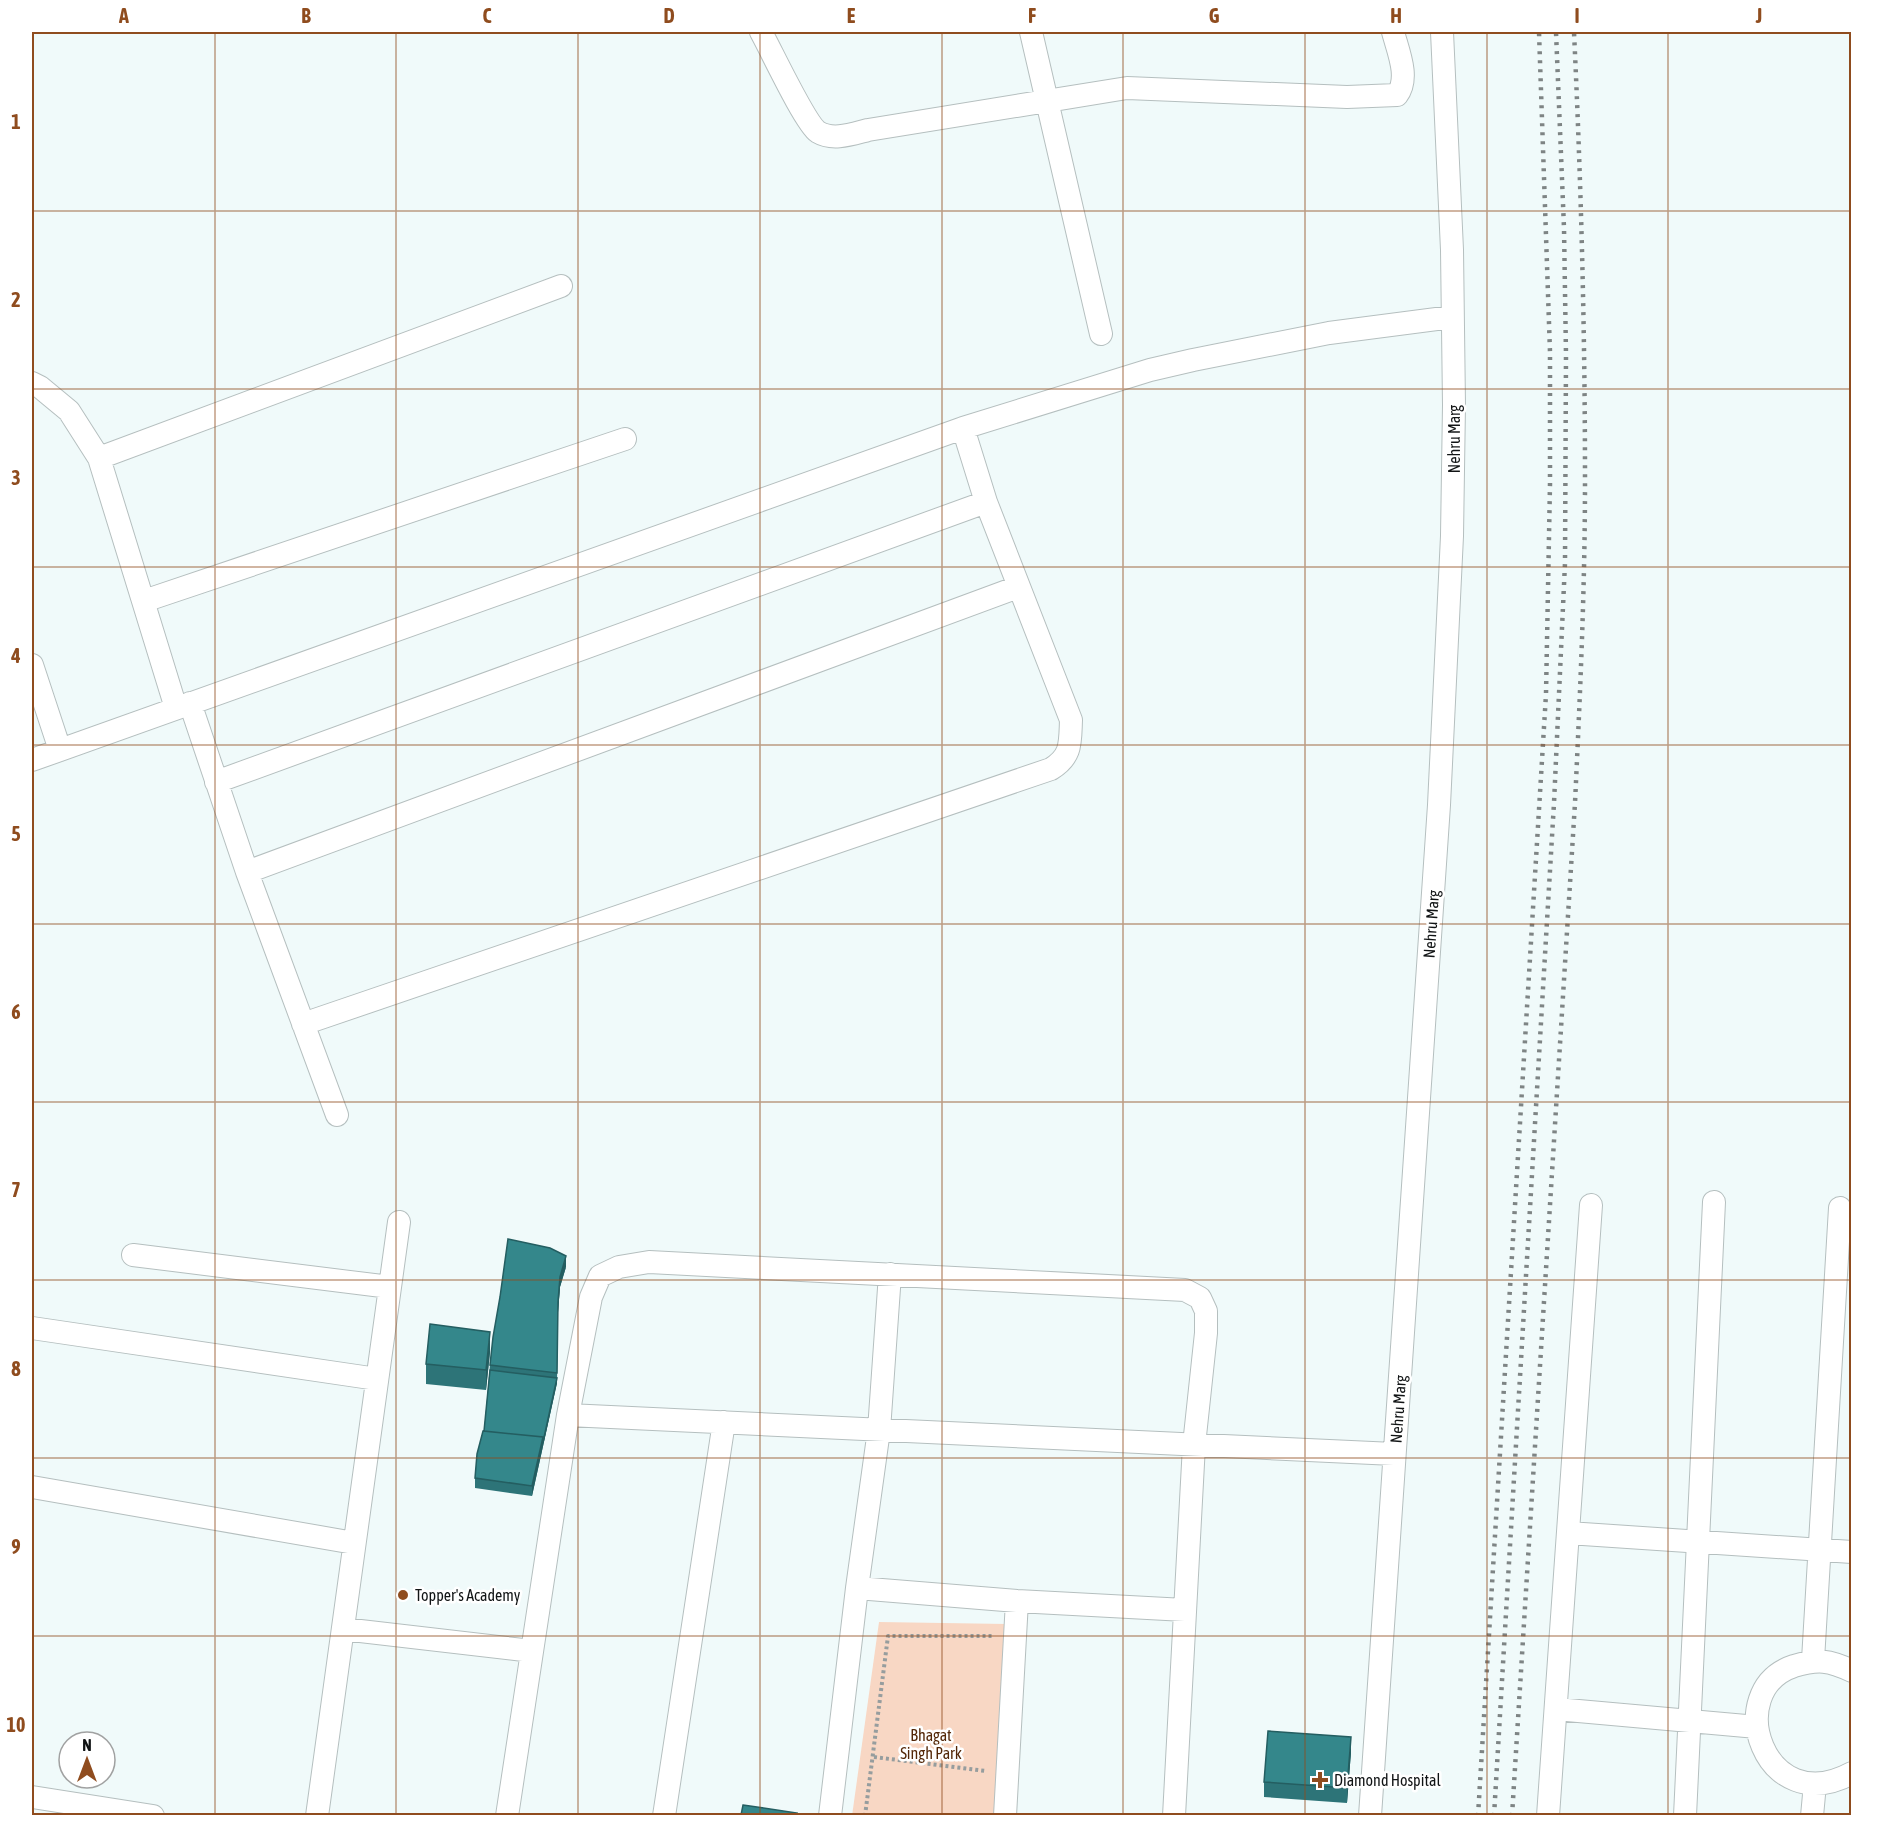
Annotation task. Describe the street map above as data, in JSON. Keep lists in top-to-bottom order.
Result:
{
  "streets": {
    "street": ["Nehru Marg"]
  },
  "parks": ["Bhagat Singh Park"],
  "places": {
    "other": ["Topper's Academy"],
    "health": ["Diamond Hospital"]
  },
  "north": "top",
  "grid": {
    "columns": [
      "A",
      "B",
      "C",
      "D",
      "E",
      "F",
      "G",
      "H",
      "I",
      "J"
    ],
    "rows": [
      "1",
      "2",
      "3",
      "4",
      "5",
      "6",
      "7",
      "8",
      "9",
      "10"
    ]
  }
}
